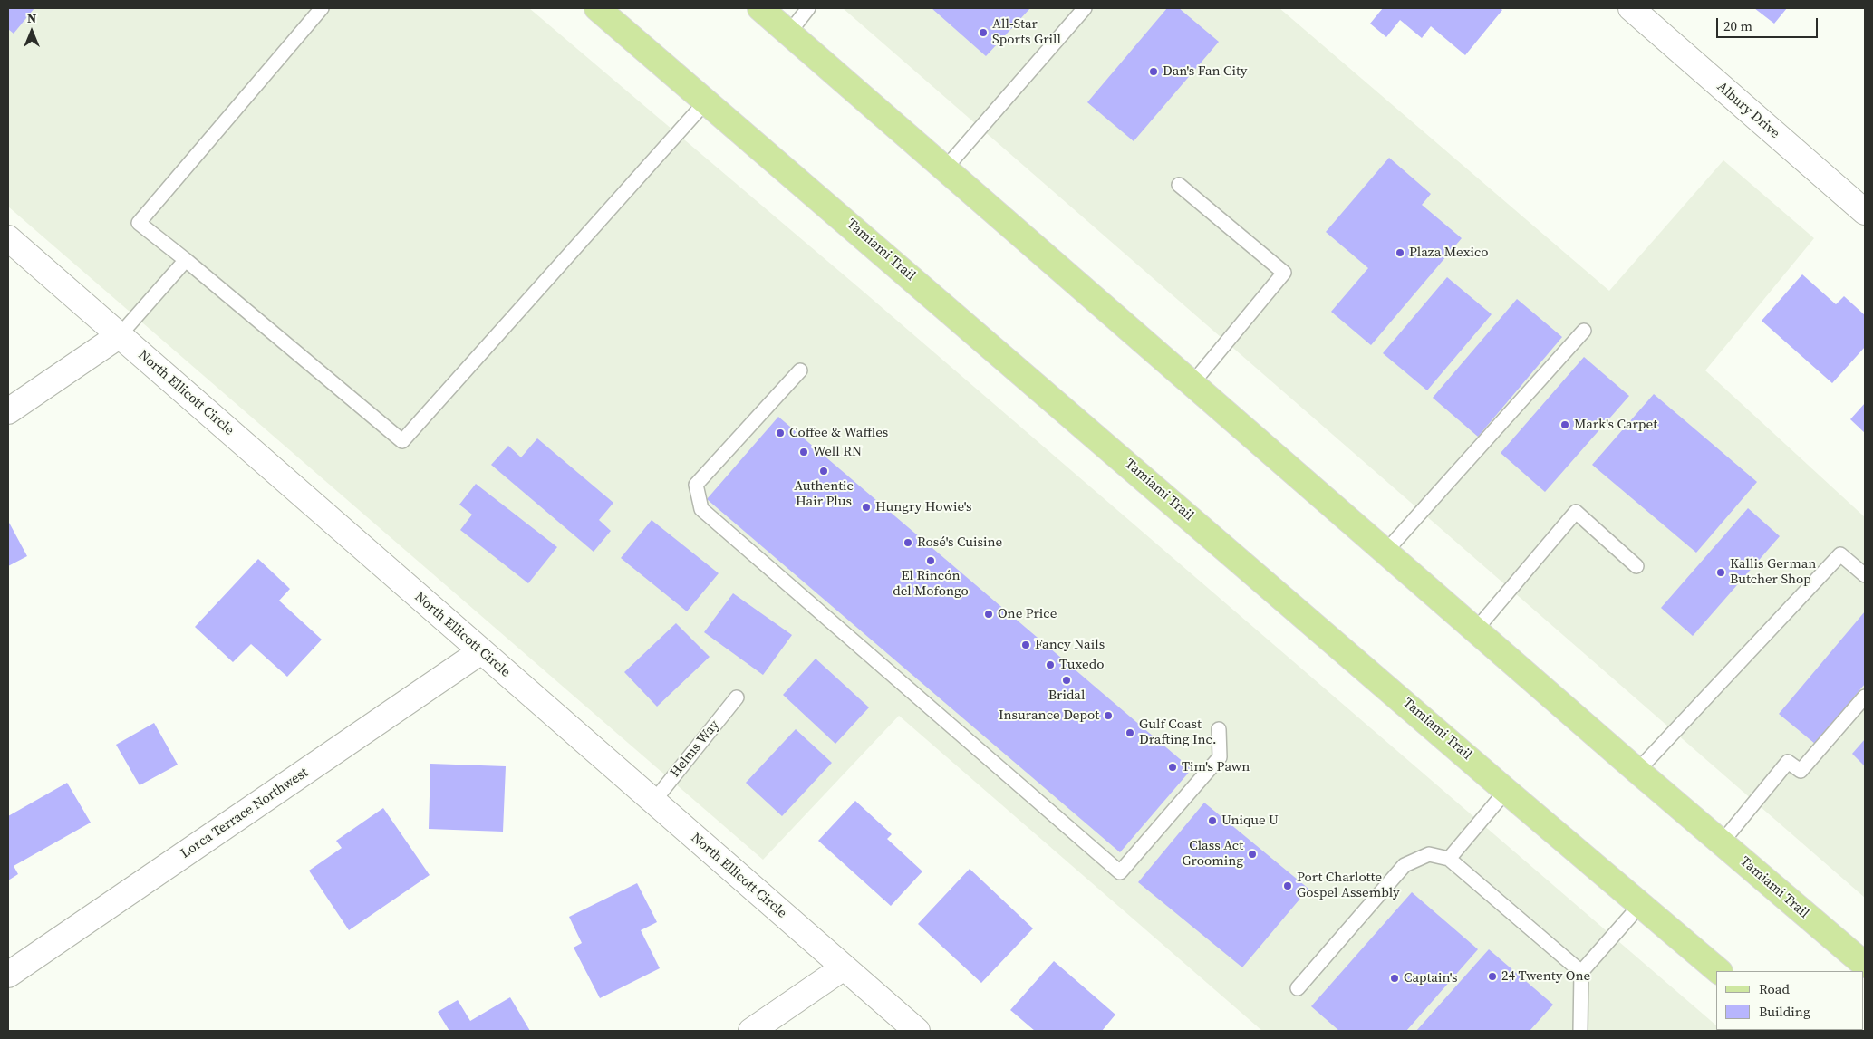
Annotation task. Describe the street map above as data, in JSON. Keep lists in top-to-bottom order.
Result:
{
  "streets": {
    "main road": ["Tamiami Trail"],
    "street": ["Albury Drive", "North Ellicott Circle", "Lorca Terrace Northwest"],
    "lane": ["Helms Way"]
  },
  "crossings": [
    ["North Ellicott Circle", "Helms Way"],
    ["North Ellicott Circle", "Lorca Terrace Northwest"]
  ],
  "places": [
    "All-Star Sports Grill",
    "Dan's Fan City",
    "Plaza Mexico",
    "Mark's Carpet",
    "Coffee & Waffles",
    "Well RN",
    "Authentic Hair Plus",
    "Hungry Howie's",
    "Rosé's Cuisine",
    "El Rincón del Mofongo",
    "Kallis German Butcher Shop",
    "One Price",
    "Fancy Nails",
    "Tuxedo",
    "Bridal",
    "Insurance Depot",
    "Gulf Coast Drafting Inc.",
    "Tim's Pawn",
    "Unique U",
    "Class Act Grooming",
    "Port Charlotte Gospel Assembly",
    "24 Twenty One",
    "Captain's"
  ],
  "legend": ["Road", "Building"],
  "scale_bar": "20 m",
  "north": "top"
}
